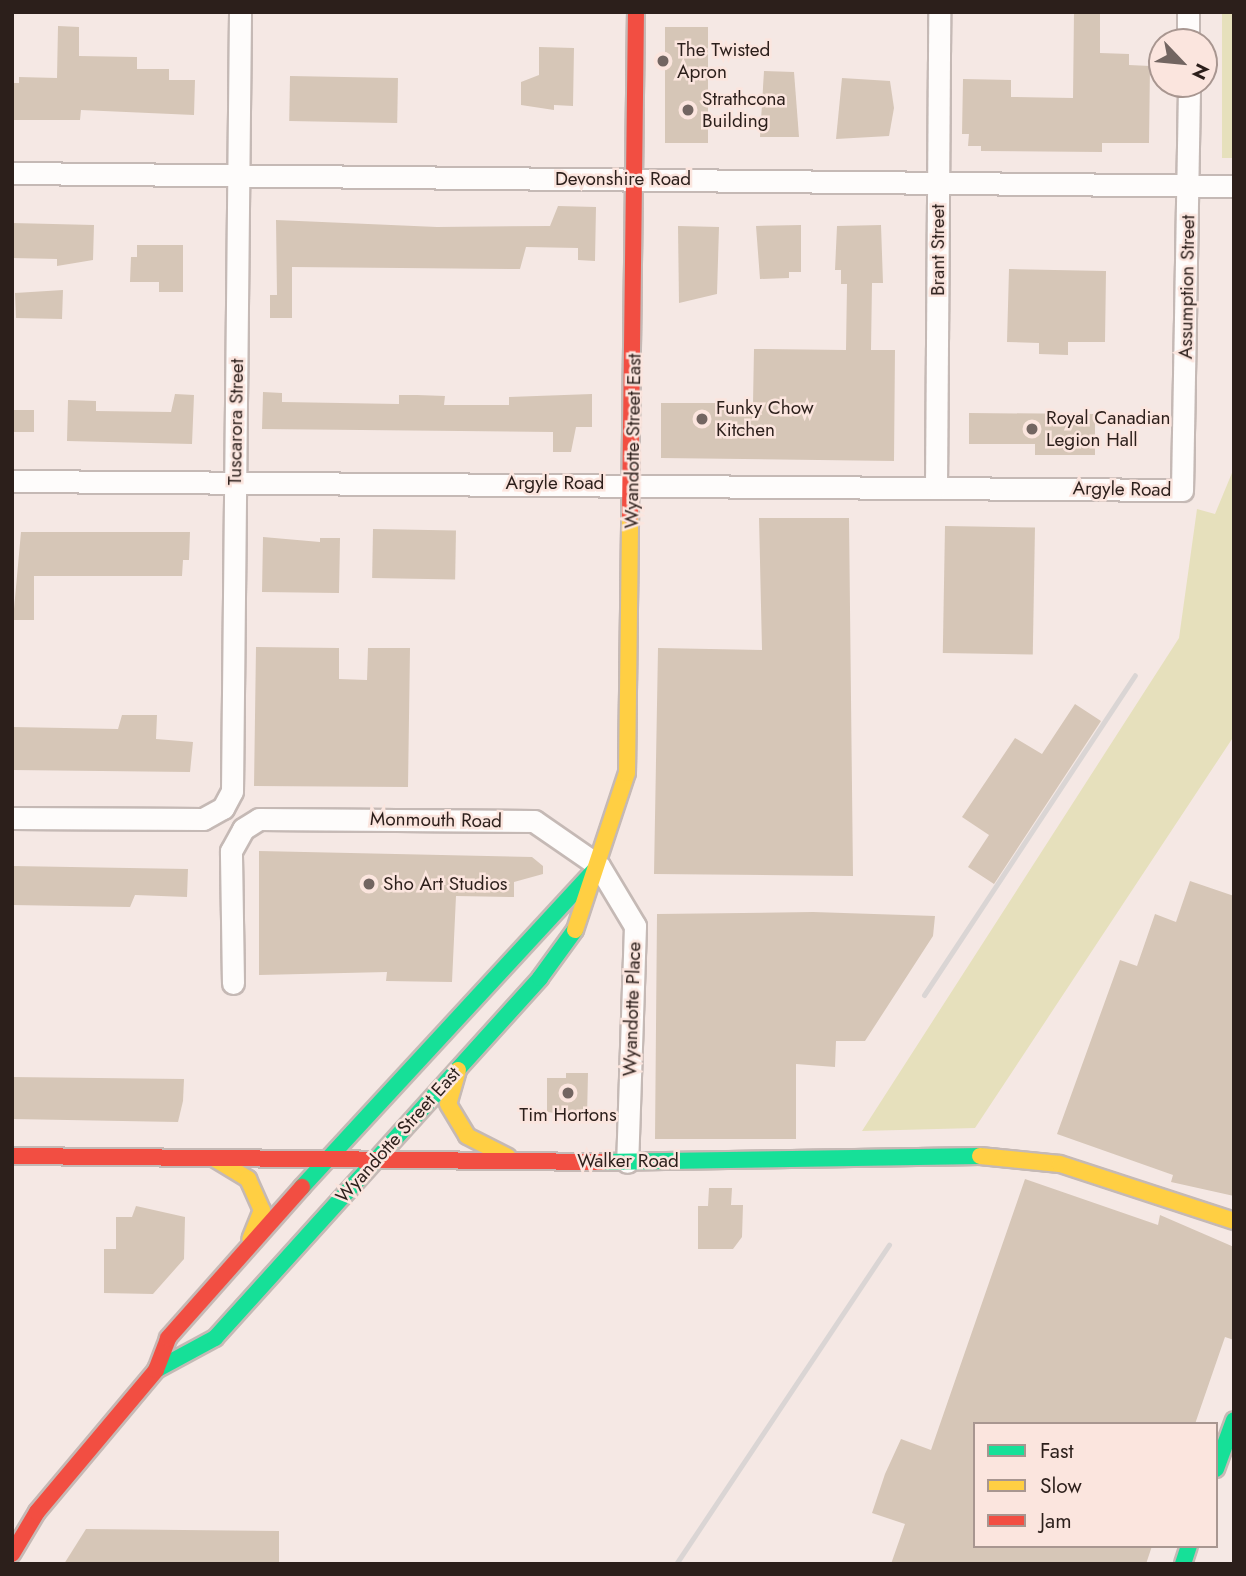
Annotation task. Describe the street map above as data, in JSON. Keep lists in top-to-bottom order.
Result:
{
  "streets": {
    "main road": ["Wyandotte Street East", "Walker Road"],
    "street": [
      "Devonshire Road",
      "Brant Street",
      "Assumption Street",
      "Tuscarora Street",
      "Argyle Road",
      "Monmouth Road",
      "Wyandotte Place"
    ]
  },
  "crossings": [
    ["Devonshire Road", "Brant Street"],
    ["Devonshire Road", "Assumption Street"],
    ["Devonshire Road", "Tuscarora Street"],
    ["Devonshire Road", "Wyandotte Street East"],
    ["Brant Street", "Argyle Road"],
    ["Assumption Street", "Argyle Road"],
    ["Tuscarora Street", "Argyle Road"],
    ["Wyandotte Street East", "Argyle Road"],
    ["Wyandotte Street East", "Monmouth Road"],
    ["Wyandotte Street East", "Wyandotte Place"],
    ["Wyandotte Street East", "Walker Road"],
    ["Monmouth Road", "Wyandotte Place"],
    ["Wyandotte Place", "Walker Road"]
  ],
  "places": [
    "The Twisted Apron",
    "Strathcona Building",
    "Funky Chow Kitchen",
    "Royal Canadian Legion Hall",
    "Sho Art Studios",
    "Tim Hortons"
  ],
  "legend": ["Fast", "Slow", "Jam"],
  "north": "bottom right"
}
